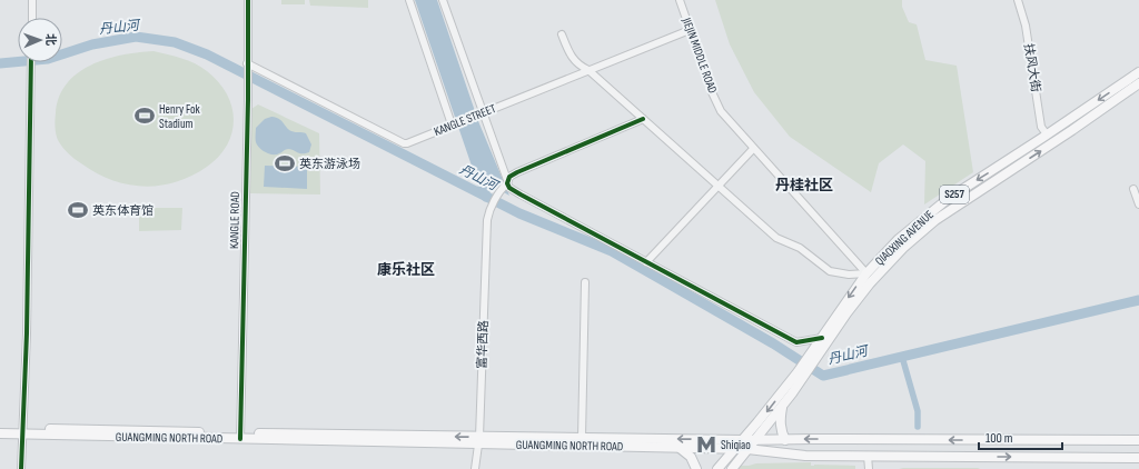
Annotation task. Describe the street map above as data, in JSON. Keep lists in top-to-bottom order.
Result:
{
  "streets": {
    "main road": ["S257", "QIAOXING AVENUE", "GUANGMING NORTH ROAD"],
    "street": [
      "JIEJIN MIDDLE ROAD",
      "扶风大街",
      "KANGLE STREET",
      "KANGLE ROAD",
      "富华西路"
    ]
  },
  "crossings": [
    ["JIEJIN MIDDLE ROAD", "KANGLE STREET"],
    ["JIEJIN MIDDLE ROAD", "QIAOXING AVENUE"],
    ["扶风大街", "QIAOXING AVENUE"],
    ["KANGLE STREET", "KANGLE ROAD"],
    ["S257", "QIAOXING AVENUE"],
    ["S257", "GUANGMING NORTH ROAD"],
    ["KANGLE ROAD", "GUANGMING NORTH ROAD"],
    ["富华西路", "GUANGMING NORTH ROAD"]
  ],
  "districts": ["丹桂社区", "康乐社区"],
  "water": ["丹山河"],
  "places": {
    "sports": ["Henry Fok Stadium", "英东游泳场", "英东体育馆"],
    "metro station": ["Shiqiao"]
  },
  "scale_bar": "100 m",
  "north": "right"
}
